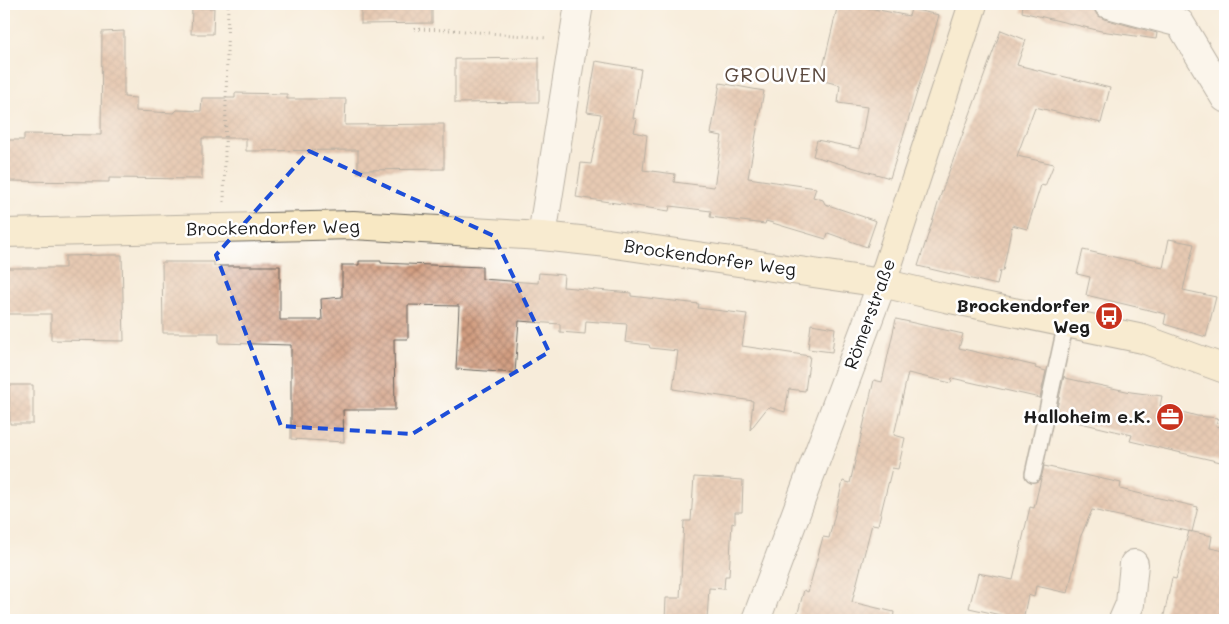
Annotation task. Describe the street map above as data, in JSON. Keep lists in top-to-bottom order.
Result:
{
  "streets": {
    "street": ["Brockendorfer Weg", "Römerstraße"]
  },
  "crossings": [
    ["Brockendorfer Weg", "Römerstraße"]
  ],
  "districts": ["GROUVEN"],
  "places": {
    "bus stop": ["Brockendorfer Weg"],
    "office": ["Halloheim e.K."]
  }
}
